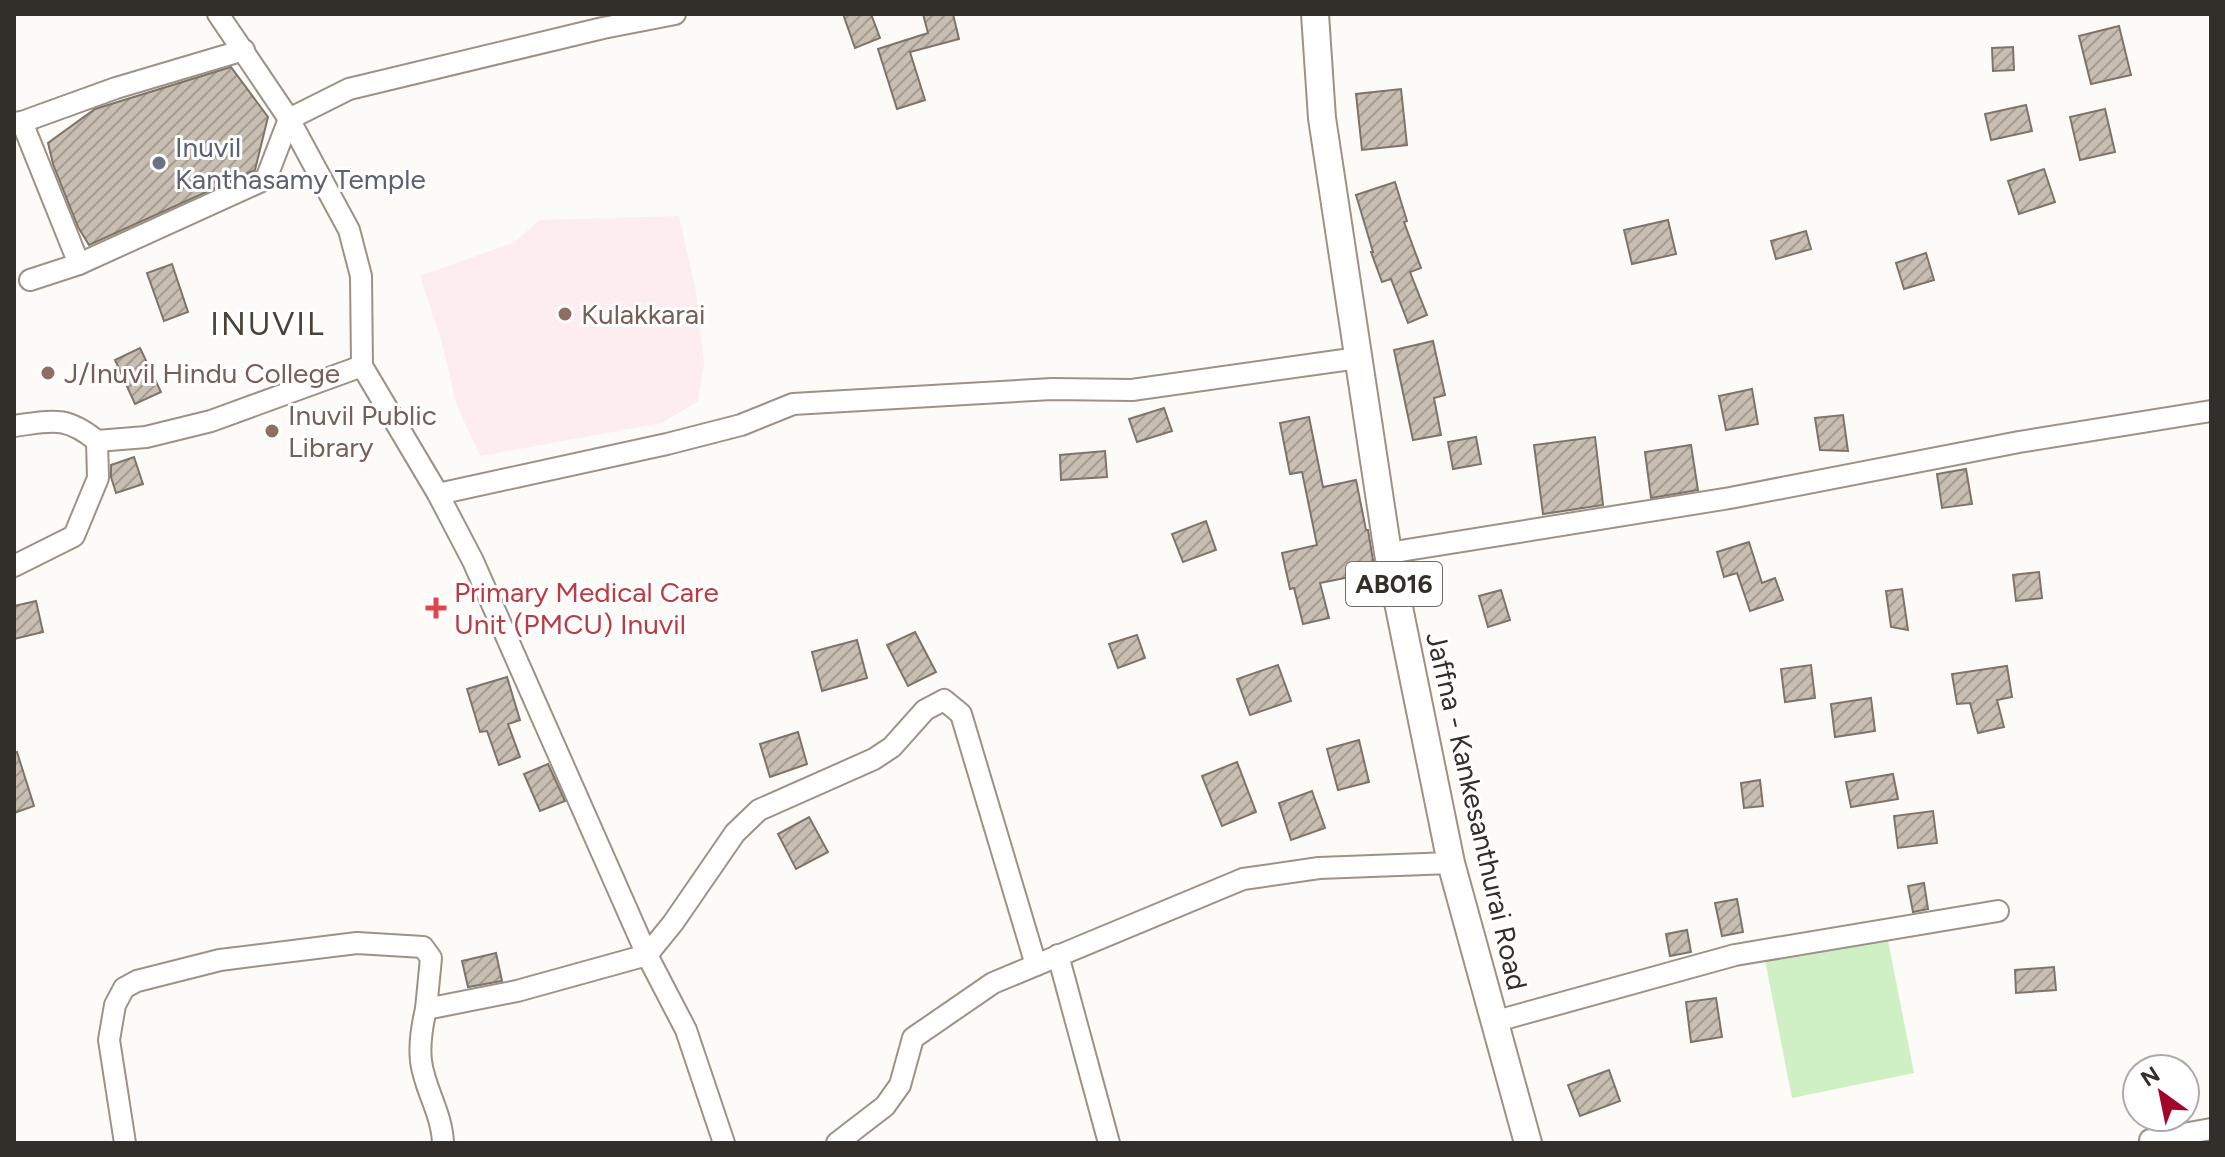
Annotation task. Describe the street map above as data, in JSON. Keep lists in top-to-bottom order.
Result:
{
  "streets": {
    "main road": ["AB016", "Jaffna - Kankesanthurai Road"]
  },
  "districts": ["INUVIL"],
  "places": {
    "other": [
      "Inuvil Kanthasamy Temple",
      "Kulakkarai",
      "J/Inuvil Hindu College",
      "Inuvil Public Library"
    ],
    "health": ["Primary Medical Care Unit (PMCU) Inuvil"]
  },
  "north": "top left"
}
